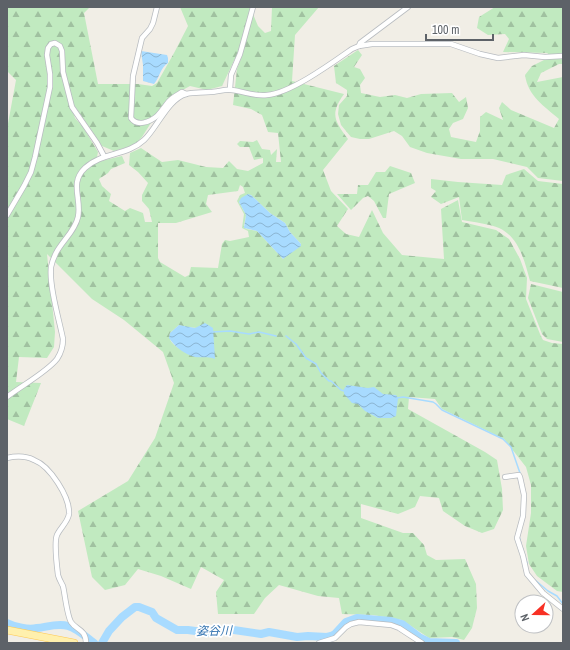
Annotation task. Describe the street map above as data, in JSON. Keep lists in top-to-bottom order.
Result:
{
  "water": ["姿谷川"],
  "scale_bar": "100 m",
  "north": "left"
}
